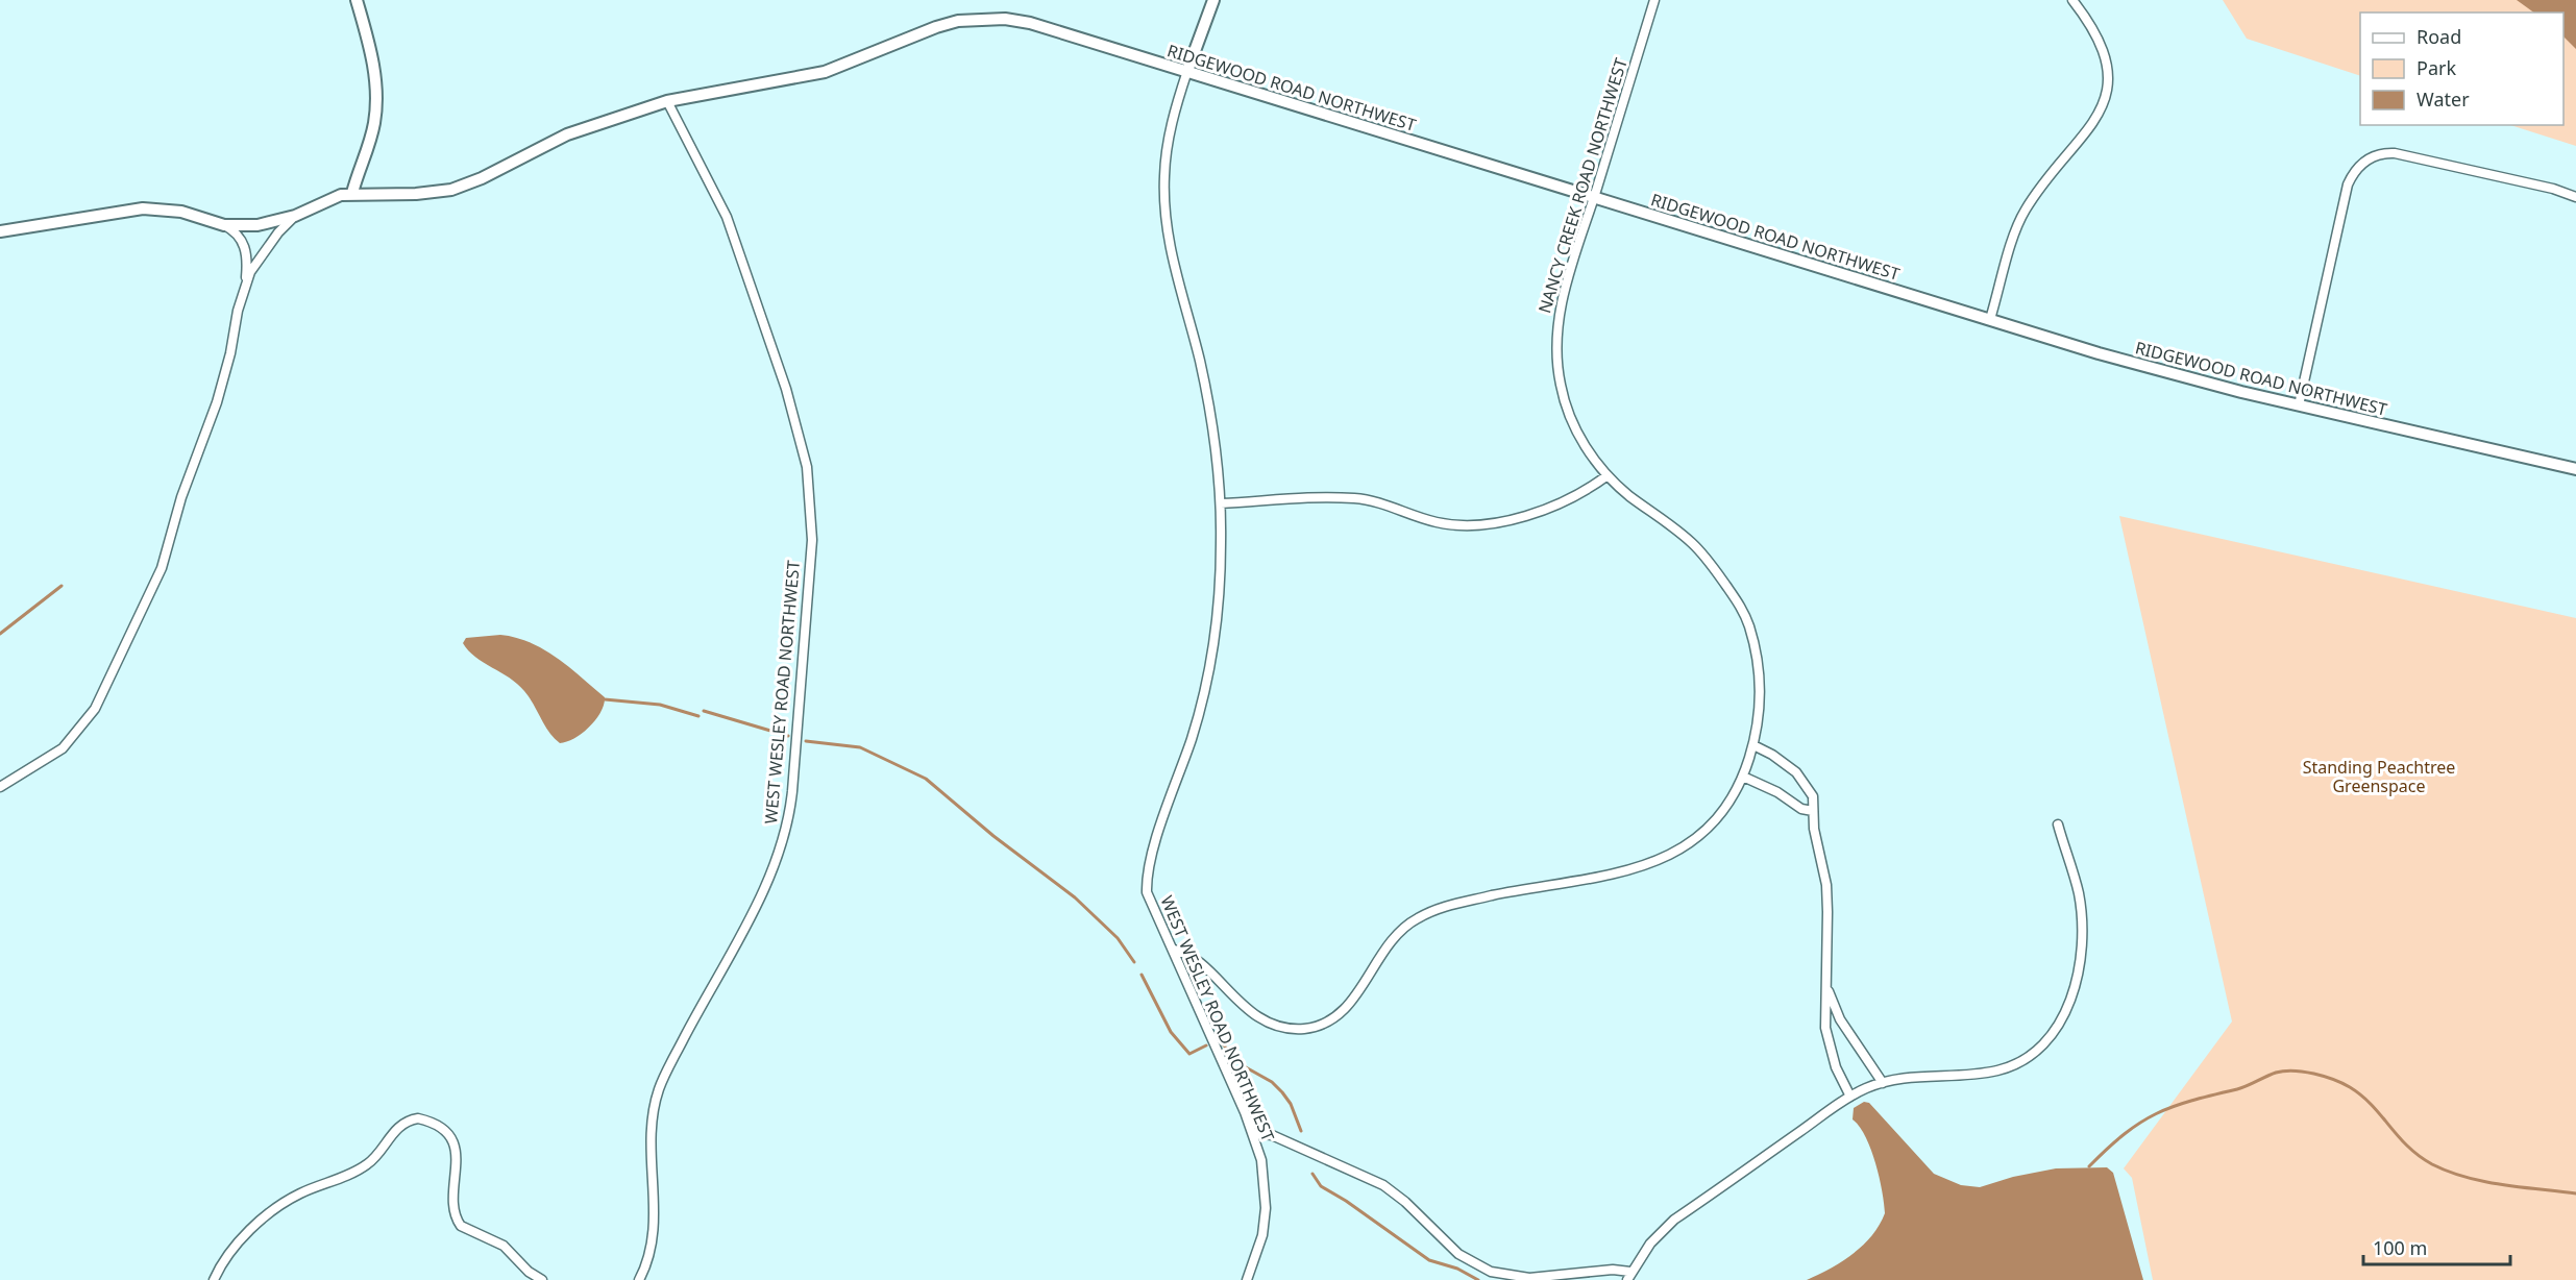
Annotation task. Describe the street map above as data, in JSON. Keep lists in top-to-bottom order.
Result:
{
  "streets": {
    "street": ["RIDGEWOOD ROAD NORTHWEST", "NANCY CREEK ROAD NORTHWEST", "WEST WESLEY ROAD NORTHWEST"]
  },
  "crossings": [
    ["RIDGEWOOD ROAD NORTHWEST", "NANCY CREEK ROAD NORTHWEST"],
    ["RIDGEWOOD ROAD NORTHWEST", "WEST WESLEY ROAD NORTHWEST"],
    ["NANCY CREEK ROAD NORTHWEST", "WEST WESLEY ROAD NORTHWEST"]
  ],
  "parks": ["Standing Peachtree Greenspace"],
  "legend": ["Road", "Park", "Water"],
  "scale_bar": "100 m"
}
